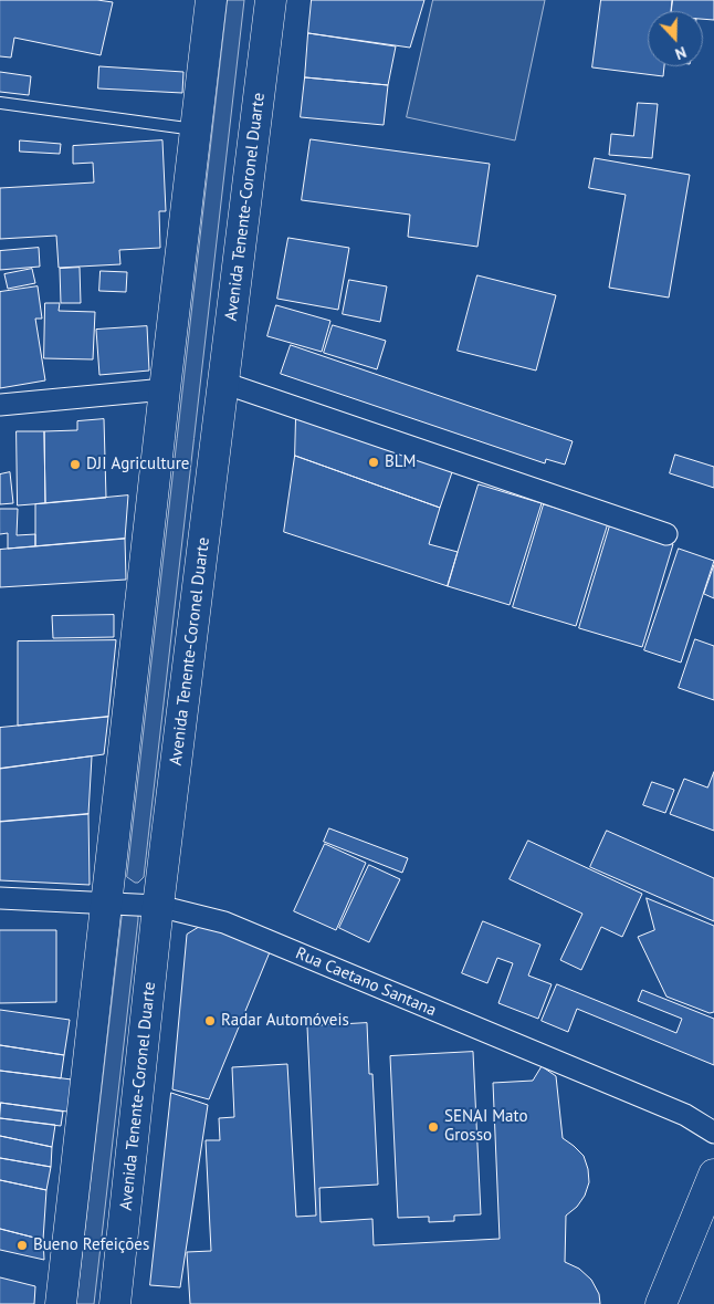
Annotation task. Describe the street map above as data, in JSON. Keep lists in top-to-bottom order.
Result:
{
  "streets": {
    "main road": ["Avenida Tenente-Coronel Duarte"],
    "street": ["Rua Caetano Santana"]
  },
  "crossings": [
    ["Avenida Tenente-Coronel Duarte", "Rua Caetano Santana"]
  ],
  "places": [
    "BLM",
    "DJI Agriculture",
    "Radar Automóveis",
    "SENAI Mato Grosso",
    "Bueno Refeições"
  ],
  "north": "bottom"
}
